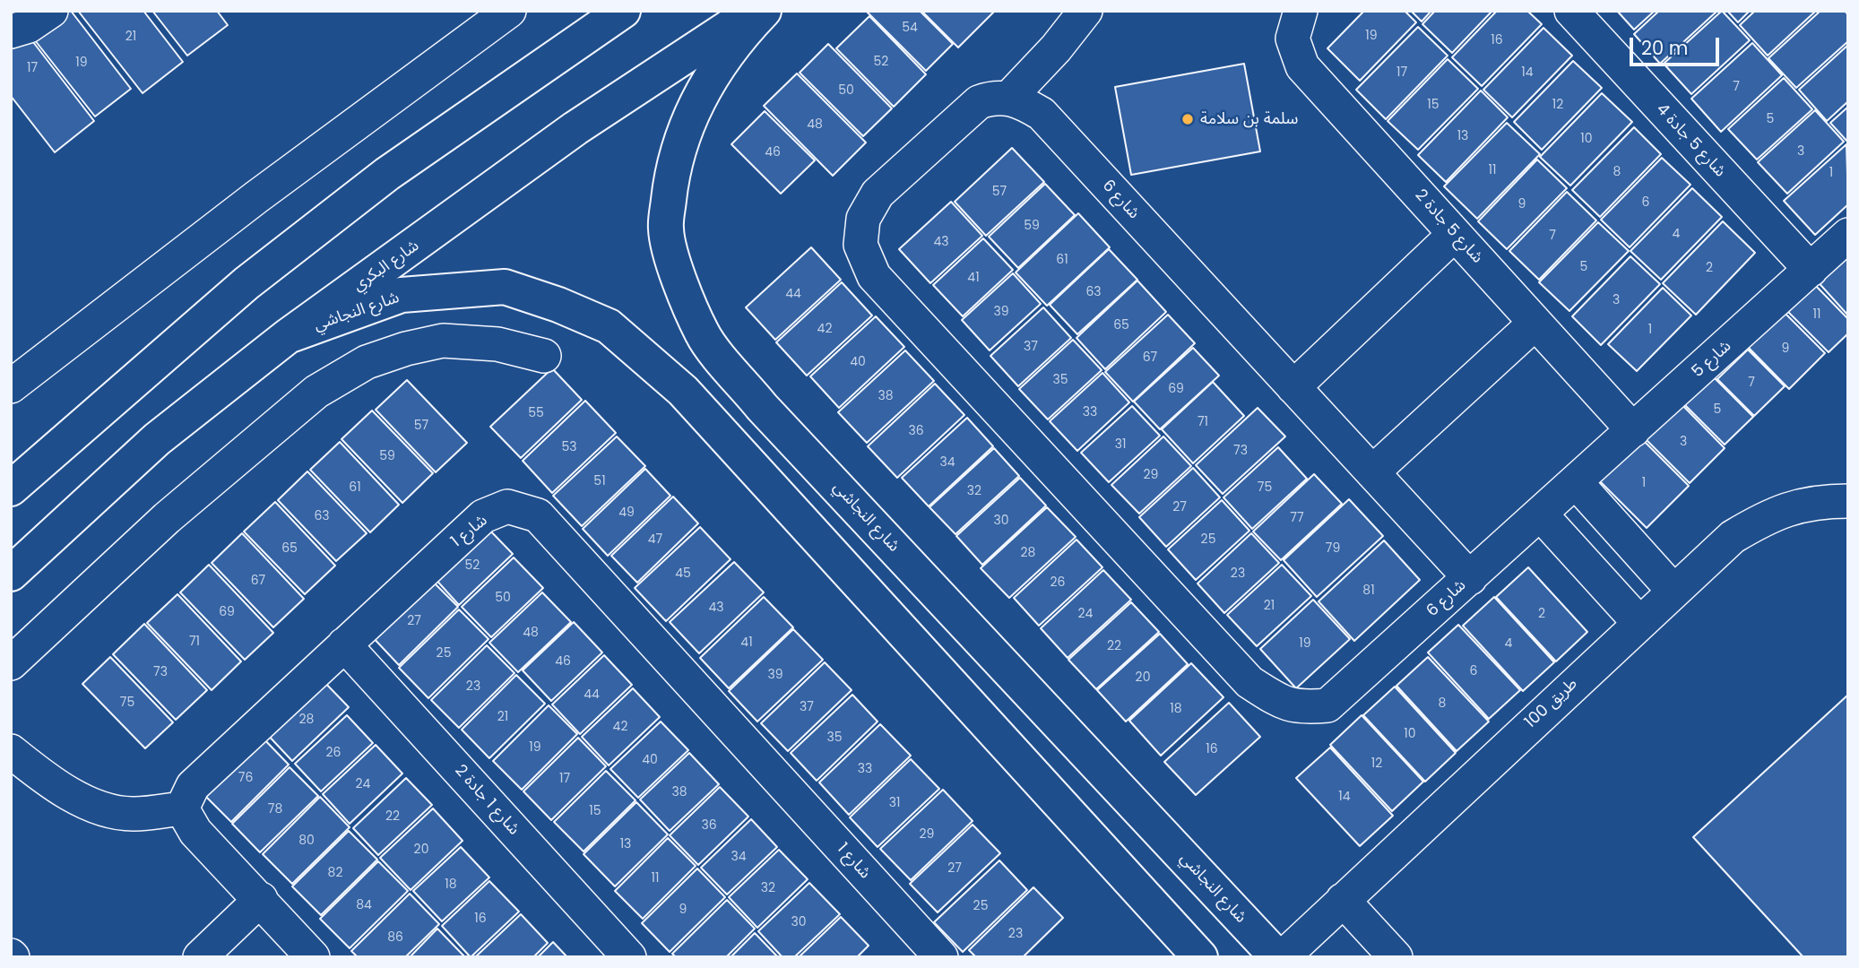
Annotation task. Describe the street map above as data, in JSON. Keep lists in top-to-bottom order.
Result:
{
  "streets": {
    "main road": ["شارع البكري", "شارع النجاشي"],
    "street": [
      "شارع 5 جادة 4",
      "شارع 6",
      "شارع 5 جادة 2",
      "شارع 5",
      "شارع 1",
      "طريق 100",
      "شارع 1 جادة 2"
    ]
  },
  "crossings": [
    ["شارع 5 جادة 4", "شارع 5"],
    ["شارع 6", "شارع 5"],
    ["شارع 5 جادة 2", "شارع 5"],
    ["شارع البكري", "شارع النجاشي"],
    ["شارع 1", "شارع 1 جادة 2"]
  ],
  "places": ["سلمة بن سلامة"],
  "house_numbers": [
    "54",
    "19",
    "21",
    "16",
    "52",
    "19",
    "17",
    "17",
    "14",
    "7",
    "50",
    "15",
    "12",
    "5",
    "48",
    "13",
    "10",
    "3",
    "46",
    "11",
    "8",
    "1",
    "57",
    "6",
    "9",
    "59",
    "4",
    "7",
    "43",
    "61",
    "5",
    "2",
    "41",
    "63",
    "44",
    "3",
    "39",
    "11",
    "65",
    "42",
    "1",
    "37",
    "9",
    "67",
    "40",
    "35",
    "7",
    "69",
    "38",
    "5",
    "33",
    "55",
    "71",
    "57",
    "36",
    "3",
    "31",
    "53",
    "73",
    "59",
    "34",
    "29",
    "51",
    "1",
    "61",
    "75",
    "32",
    "27",
    "49",
    "63",
    "77",
    "30",
    "47",
    "25",
    "65",
    "79",
    "28",
    "52",
    "45",
    "23",
    "67",
    "26",
    "81",
    "50",
    "21",
    "43",
    "69",
    "24",
    "2",
    "27",
    "48",
    "71",
    "41",
    "19",
    "4",
    "22",
    "25",
    "46",
    "6",
    "73",
    "39",
    "20",
    "23",
    "44",
    "75",
    "8",
    "37",
    "18",
    "21",
    "28",
    "42",
    "10",
    "35",
    "19",
    "16",
    "26",
    "40",
    "12",
    "33",
    "76",
    "17",
    "24",
    "38",
    "14",
    "31",
    "78",
    "15",
    "22",
    "36",
    "29",
    "80",
    "13",
    "20",
    "34",
    "27",
    "82",
    "11",
    "18",
    "32",
    "84",
    "25",
    "9",
    "16",
    "30",
    "23",
    "86"
  ],
  "scale_bar": "20 m"
}
